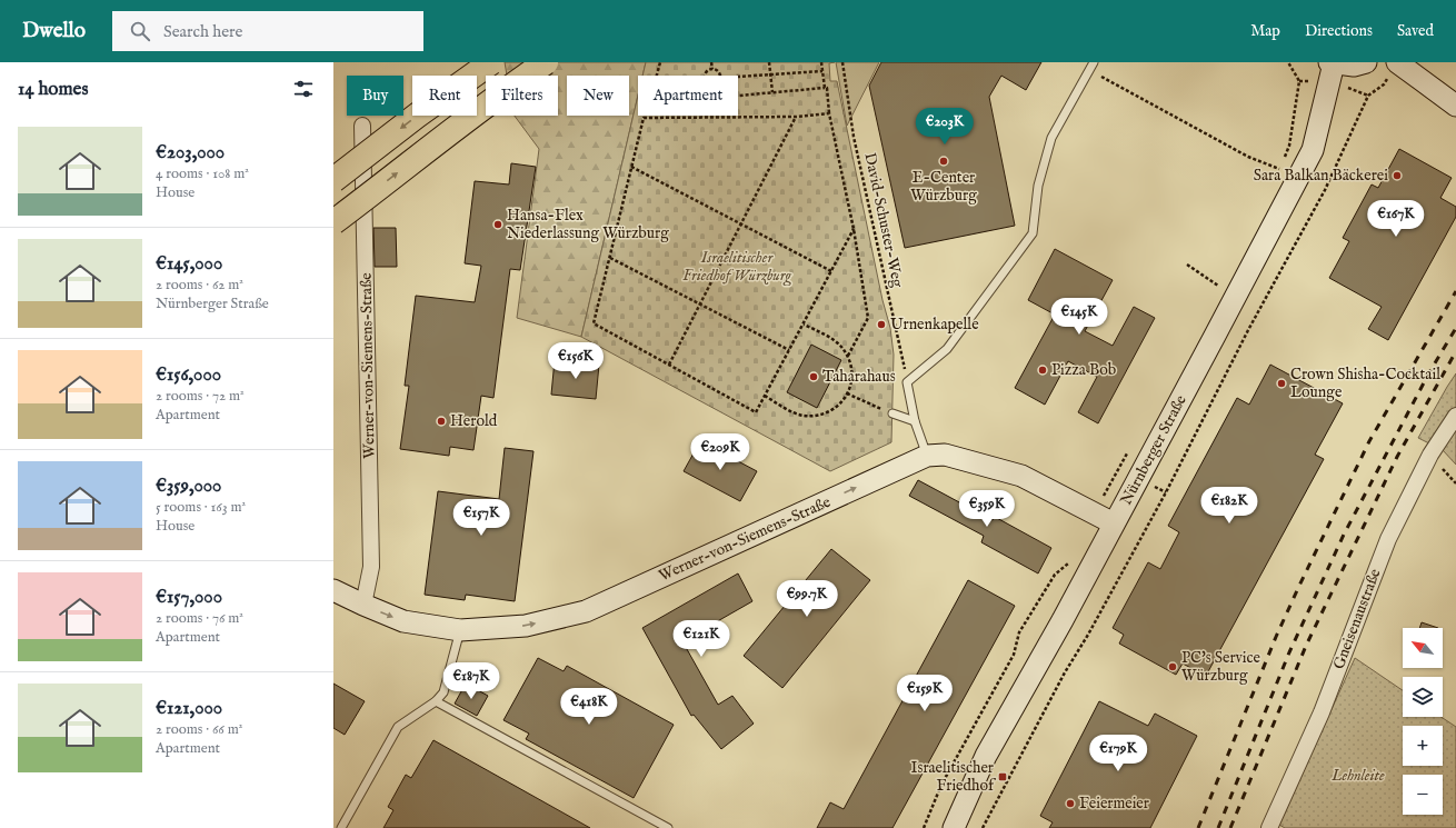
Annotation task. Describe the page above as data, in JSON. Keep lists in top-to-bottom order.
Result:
{
  "streets": {
    "street": ["Werner-von-Siemens-Straße", "Nürnberger Straße", "Gneisenaustraße"],
    "path": ["David-Schuster-Weg"]
  },
  "crossings": [
    ["Werner-von-Siemens-Straße", "Nürnberger Straße"]
  ],
  "one_way": ["Werner-von-Siemens-Straße"],
  "parks": ["Israelitischer Friedhof Würzburg", "Lehnleite"],
  "places": {
    "other": [
      "E-Center Würzburg",
      "Sara Balkan Bäckerei",
      "Hansa-Flex Niederlassung Würzburg",
      "Urnenkapelle",
      "Pizza Bob",
      "Taharahaus",
      "Crown Shisha-Cocktail Lounge",
      "Herold",
      "PC's Service Würzburg",
      "Feiermeier"
    ],
    "transit": ["Israelitischer Friedhof"]
  },
  "north": "top left",
  "page": {
    "header": "Dwello",
    "search": "Search here",
    "nav": ["Map", "Directions", "Saved"],
    "heading": "14 homes",
    "chip": [
      "Buy",
      "Rent",
      "Filters",
      "New",
      "Apartment"
    ],
    "price": [
      "€203K",
      "€167K",
      "€145K",
      "€156K",
      "€209K",
      "€182K",
      "€359K",
      "€157K",
      "€99.7K",
      "€121K",
      "€187K",
      "€159K",
      "€418K",
      "€179K"
    ],
    "list": [
      {
        "name": "€203,000",
        "note": "4 rooms · 108 m² · House"
      },
      {
        "name": "€145,000",
        "note": "2 rooms · 62 m² · Nürnberger Straße"
      },
      {
        "name": "€156,000",
        "note": "2 rooms · 72 m² · Apartment"
      },
      {
        "name": "€359,000",
        "note": "5 rooms · 163 m² · House"
      },
      {
        "name": "€157,000",
        "note": "2 rooms · 76 m² · Apartment"
      },
      {
        "name": "€121,000",
        "note": "2 rooms · 66 m² · Apartment"
      }
    ],
    "map_buttons": ["+", "−"]
  }
}
